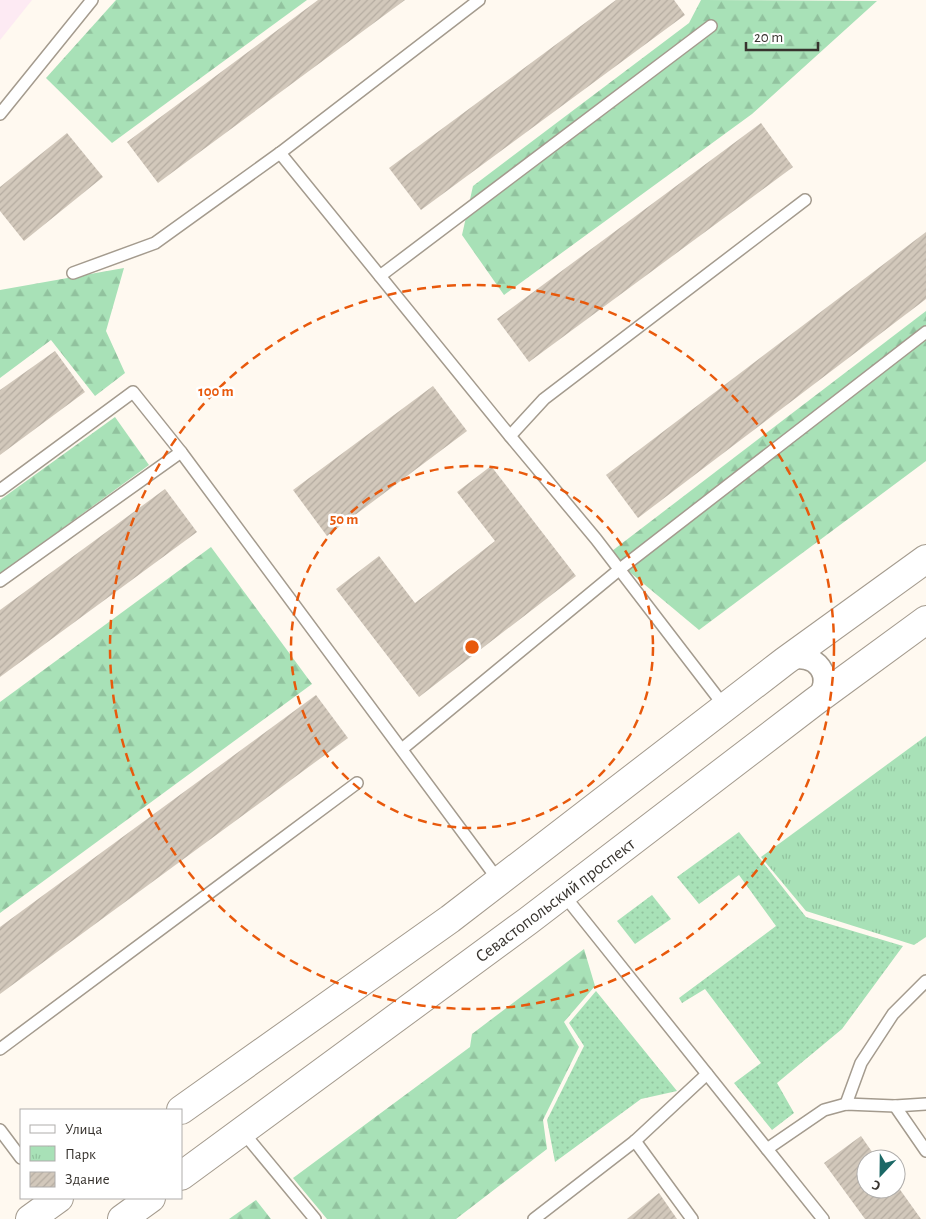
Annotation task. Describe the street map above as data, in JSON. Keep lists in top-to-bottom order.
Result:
{
  "streets": {
    "main road": ["Севастопольский проспект"]
  },
  "legend": ["Улица", "Парк", "Здание"],
  "scale_bar": "20 m",
  "north": "bottom",
  "rings": ["100 m", "50 m"]
}
